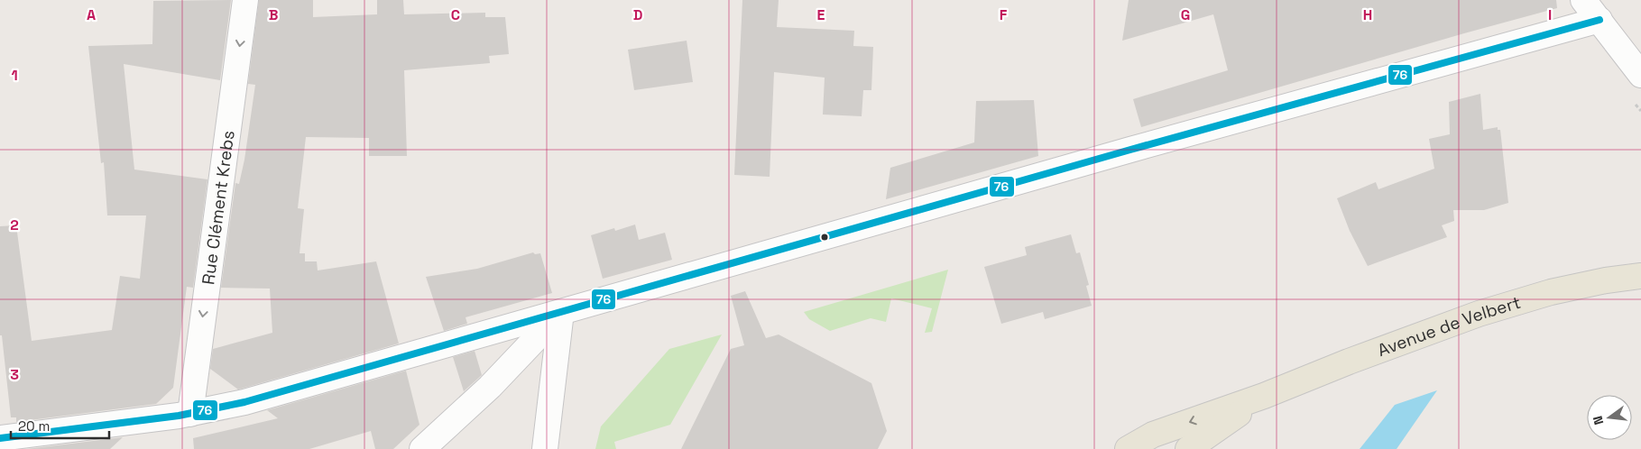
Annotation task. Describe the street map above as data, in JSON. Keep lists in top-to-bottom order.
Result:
{
  "streets": {
    "main road": ["Avenue de Velbert"],
    "street": ["Rue Clément Krebs"]
  },
  "one_way": ["Rue Clément Krebs"],
  "lines": ["transit line 76"],
  "scale_bar": "20 m",
  "north": "left",
  "grid": {
    "columns": [
      "A",
      "B",
      "C",
      "D",
      "E",
      "F",
      "G",
      "H",
      "I"
    ],
    "rows": ["1", "2", "3"]
  }
}
